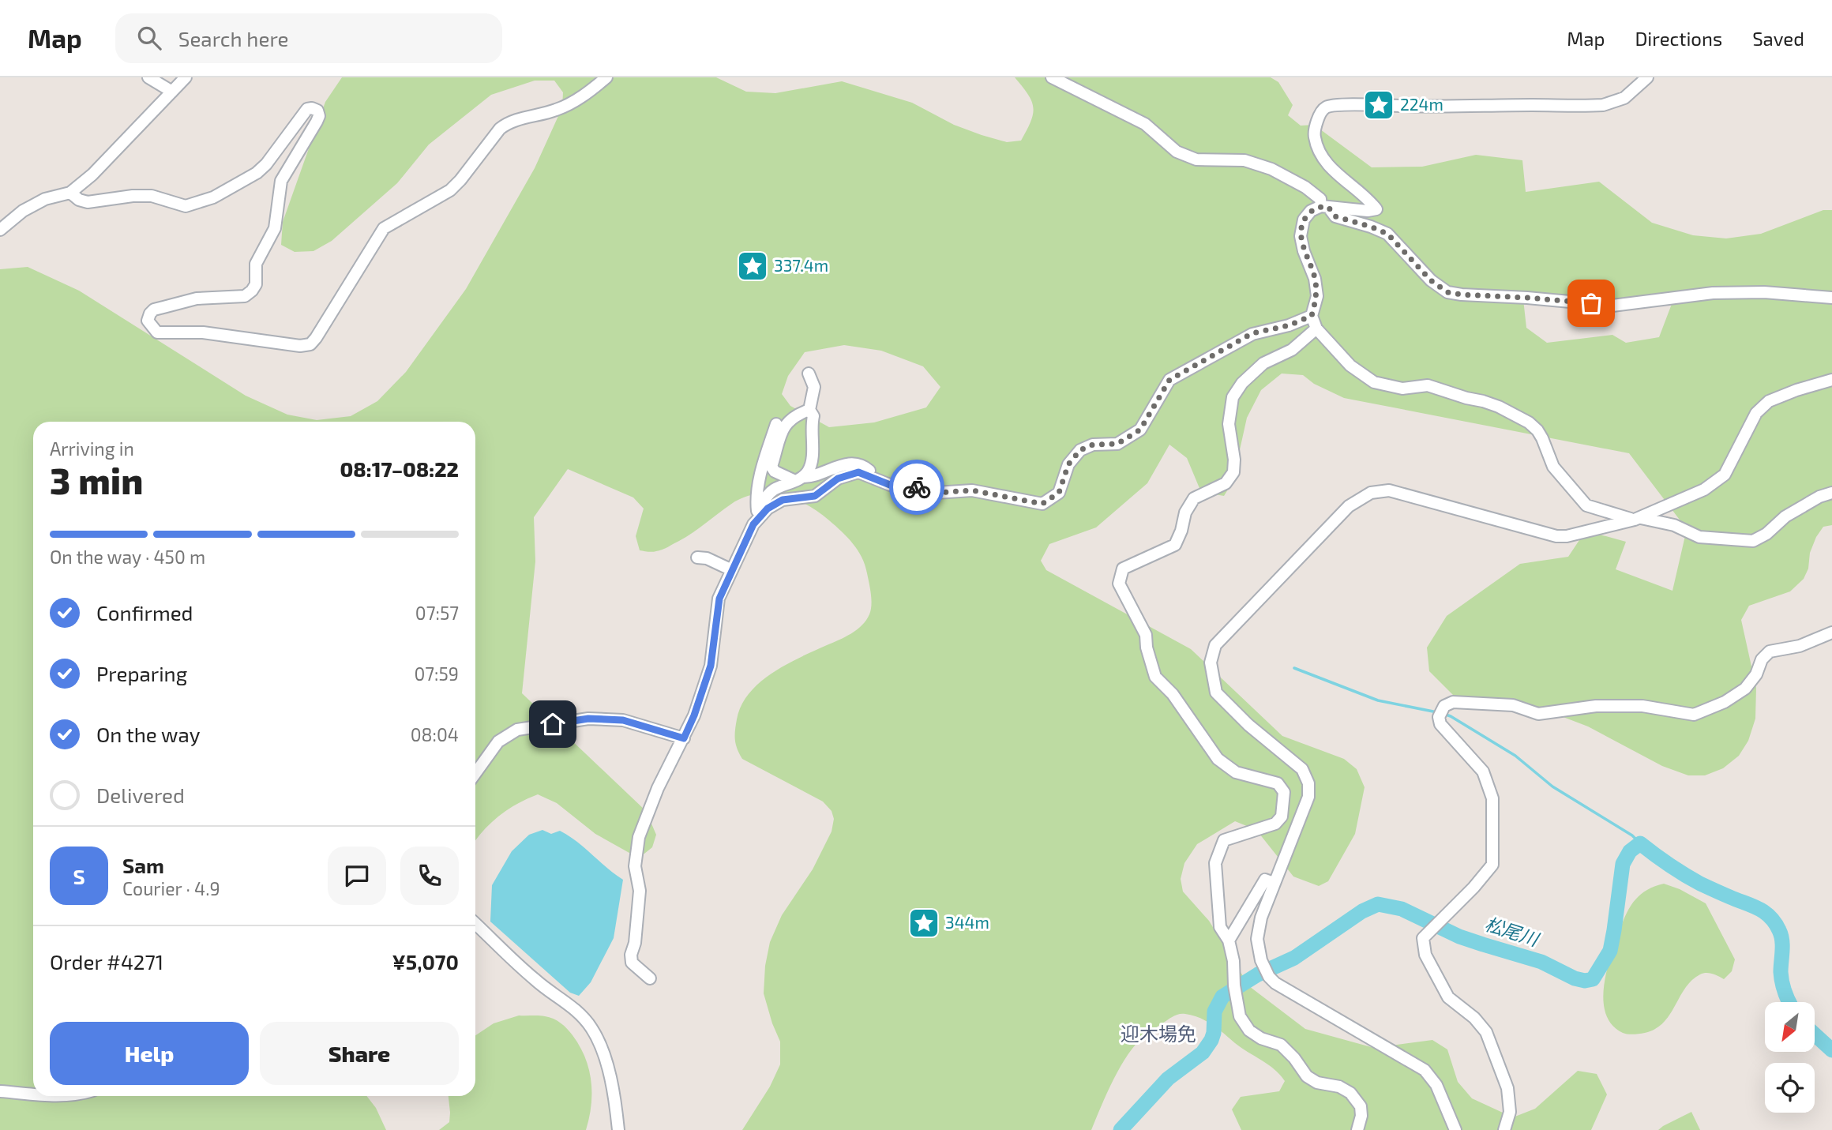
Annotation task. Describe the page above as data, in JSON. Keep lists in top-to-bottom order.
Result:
{
  "districts": ["迎木場免"],
  "water": ["松尾川"],
  "places": {
    "place": ["224m", "337.4m", "344m"]
  },
  "north": "bottom left",
  "page": {
    "header": "Map",
    "search": "Search here",
    "nav": ["Map", "Directions", "Saved"],
    "heading": ["3 min", "Arriving in", "08:17–08:22"],
    "panel": [
      "Sam",
      "Courier · 4.9",
      "Order #4271",
      "¥5,070"
    ],
    "bar": "On the way · 450 m",
    "list": [
      ["Confirmed", "07:57"],
      ["Preparing", "07:59"],
      ["On the way", "08:04"],
      "Delivered"
    ],
    "round": "S",
    "buttons": ["Help", "Share"]
  }
}
